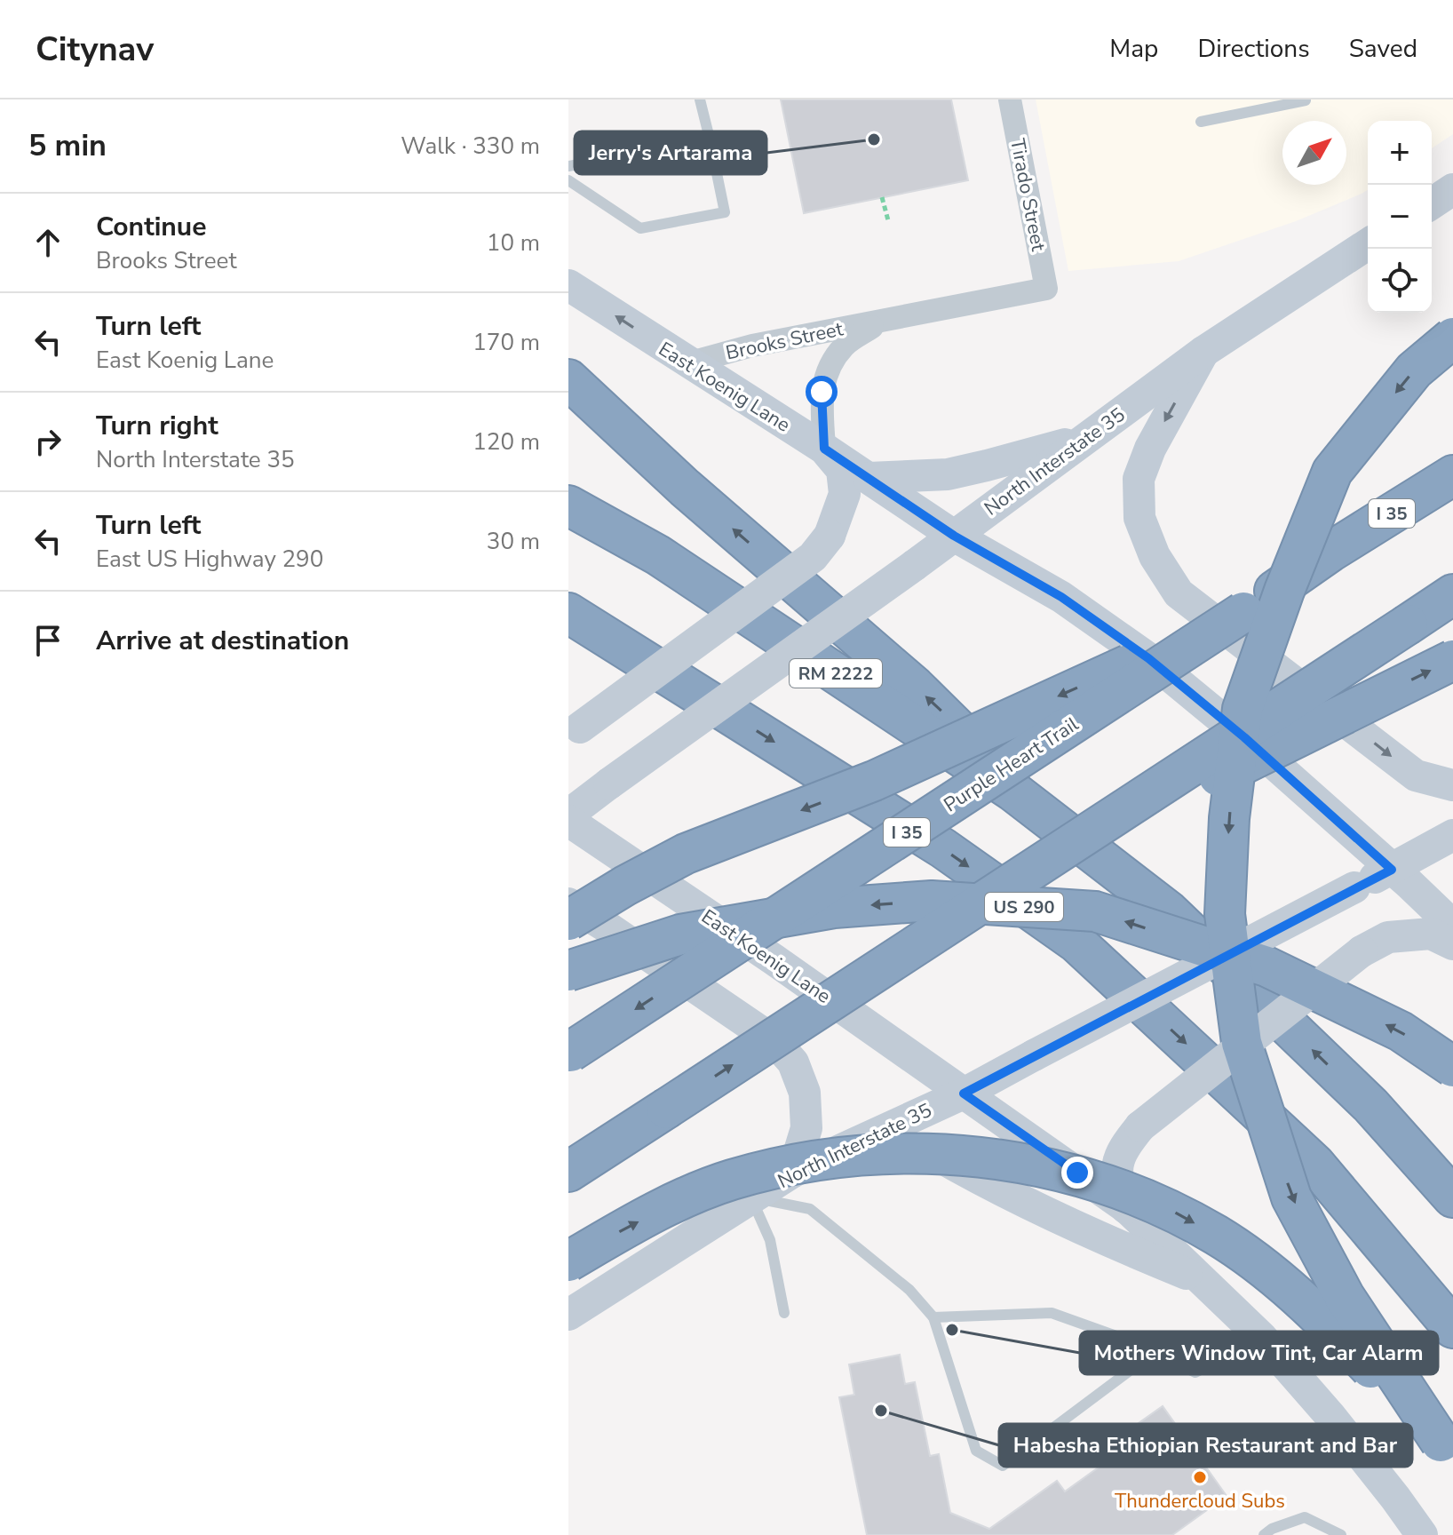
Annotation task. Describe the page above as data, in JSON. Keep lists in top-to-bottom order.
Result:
{
  "streets": {
    "highway": [
      "I 35",
      "RM 2222",
      "Purple Heart Trail",
      "US 290"
    ],
    "main road": ["East Koenig Lane", "North Interstate 35"],
    "street": ["Tirado Street", "Brooks Street"]
  },
  "crossings": [
    ["Tirado Street", "Brooks Street"],
    ["Brooks Street", "East Koenig Lane"],
    ["East Koenig Lane", "North Interstate 35"]
  ],
  "places": [
    "Jerry's Artarama",
    "Mothers Window Tint, Car Alarm",
    "Habesha Ethiopian Restaurant and Bar",
    "Thundercloud Subs"
  ],
  "north": "top right",
  "page": {
    "header": "Citynav",
    "nav": ["Map", "Directions", "Saved"],
    "heading": ["5 min", "Walk · 330 m"],
    "map_buttons": ["+", "−"],
    "list": [
      ["Continue", "Brooks Street", "10 m"],
      ["Turn left", "East Koenig Lane", "170 m"],
      ["Turn right", "North Interstate 35", "120 m"],
      ["Turn left", "East US Highway 290", "30 m"],
      "Arrive at destination"
    ]
  }
}
